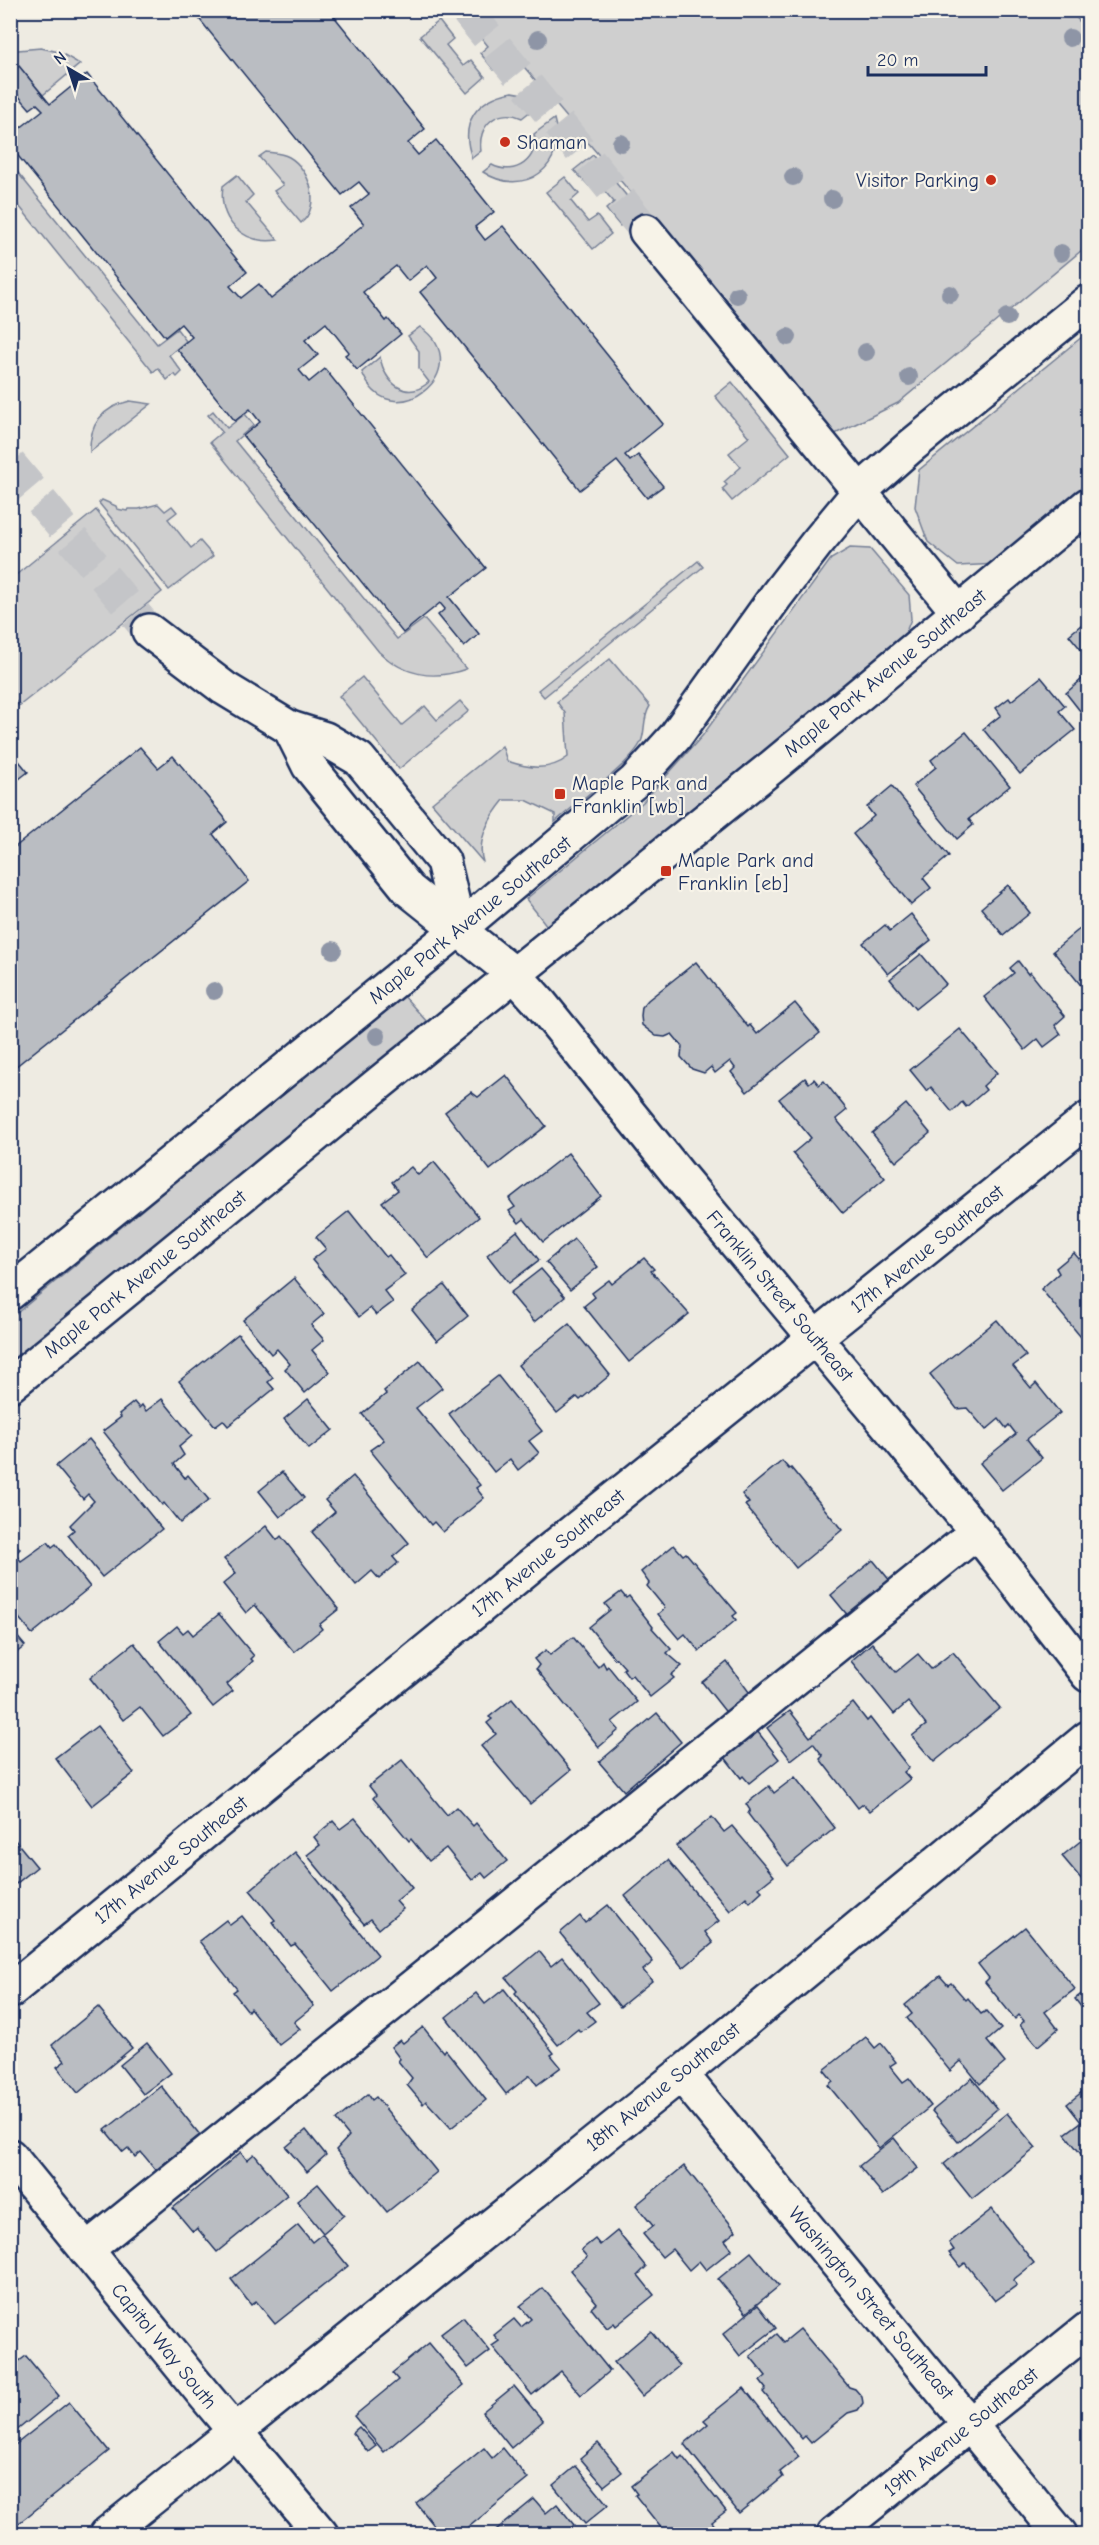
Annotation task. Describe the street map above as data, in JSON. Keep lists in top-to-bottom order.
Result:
{
  "streets": {
    "street": [
      "Maple Park Avenue Southeast",
      "17th Avenue Southeast",
      "Franklin Street Southeast",
      "18th Avenue Southeast",
      "Washington Street Southeast",
      "Capitol Way South",
      "19th Avenue Southeast"
    ]
  },
  "crossings": [
    ["Maple Park Avenue Southeast", "Franklin Street Southeast"],
    ["17th Avenue Southeast", "Franklin Street Southeast"],
    ["18th Avenue Southeast", "Washington Street Southeast"],
    ["18th Avenue Southeast", "Capitol Way South"],
    ["Washington Street Southeast", "19th Avenue Southeast"]
  ],
  "places": {
    "other": ["Shaman", "Visitor Parking"],
    "transit": ["Maple Park and Franklin [wb]", "Maple Park and Franklin [eb]"]
  },
  "scale_bar": "20 m",
  "north": "top left"
}
